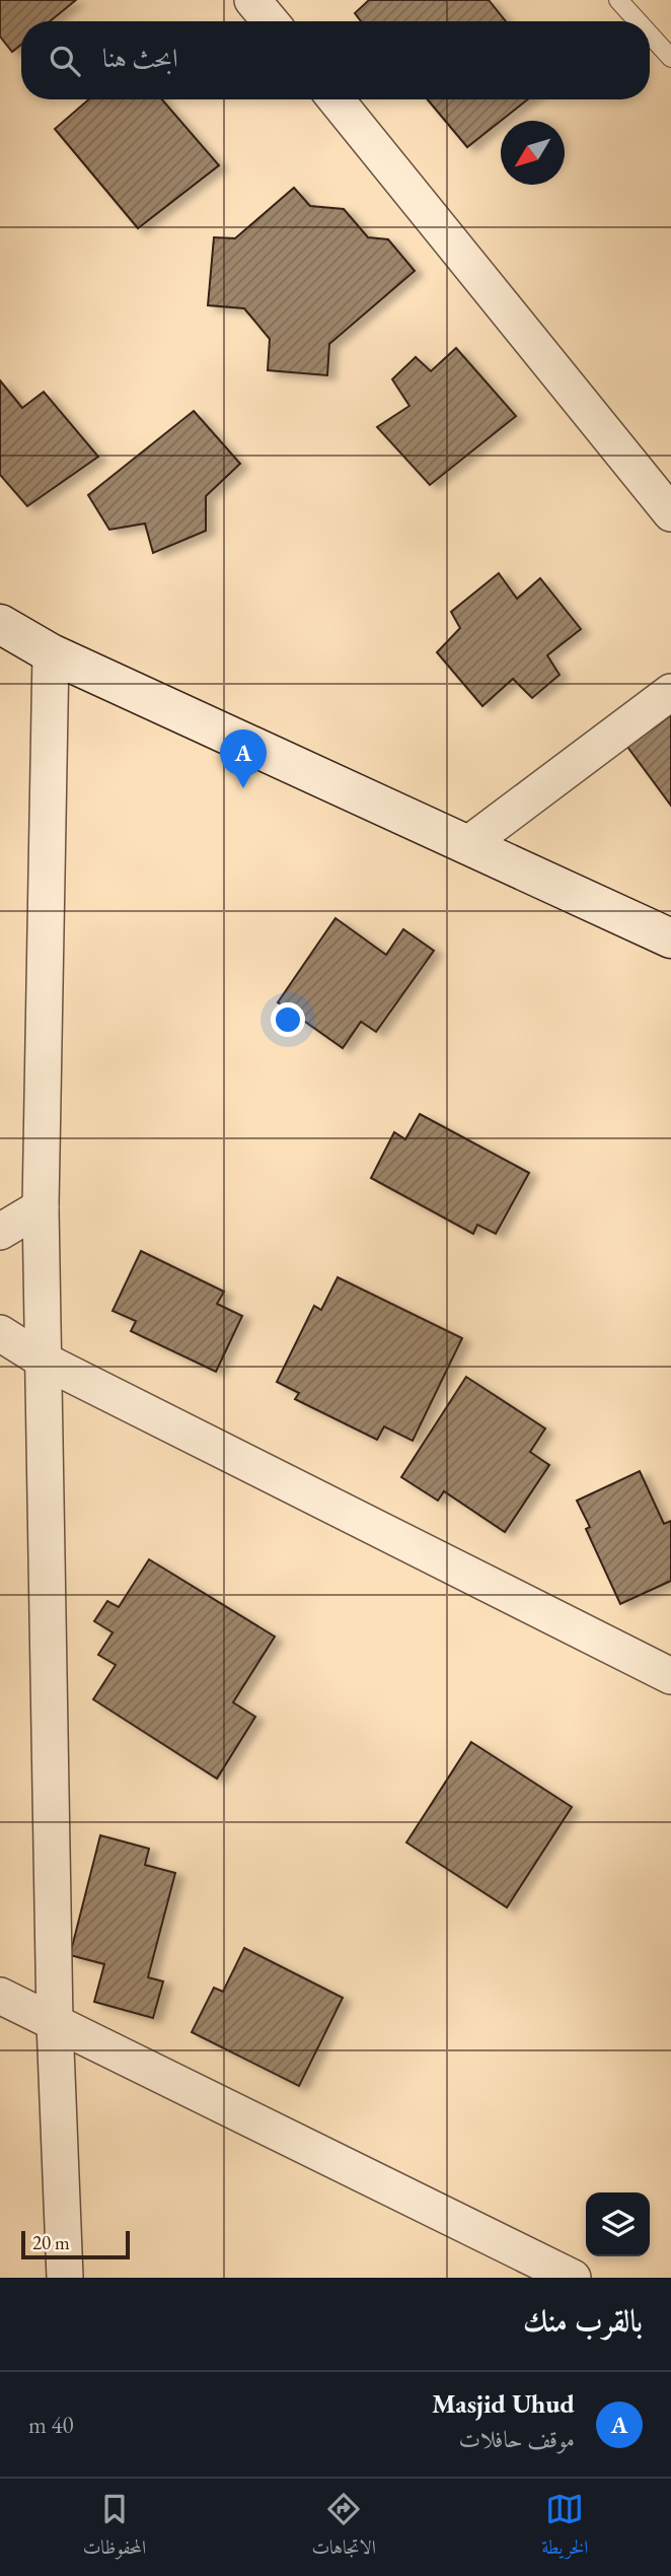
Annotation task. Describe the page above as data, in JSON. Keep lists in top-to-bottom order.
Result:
{
  "scale_bar": "20 m",
  "north": "bottom left",
  "page": {
    "search": "ابحث هنا",
    "pins": "A",
    "scale": "20 m",
    "heading": "بالقرب منك",
    "list": [
      {
        "mark": "A",
        "name": "Masjid Uhud",
        "note": "موقف حافلات",
        "value": "40 m"
      }
    ],
    "nav": ["الخريطة", "الاتجاهات", "المحفوظات"]
  }
}
